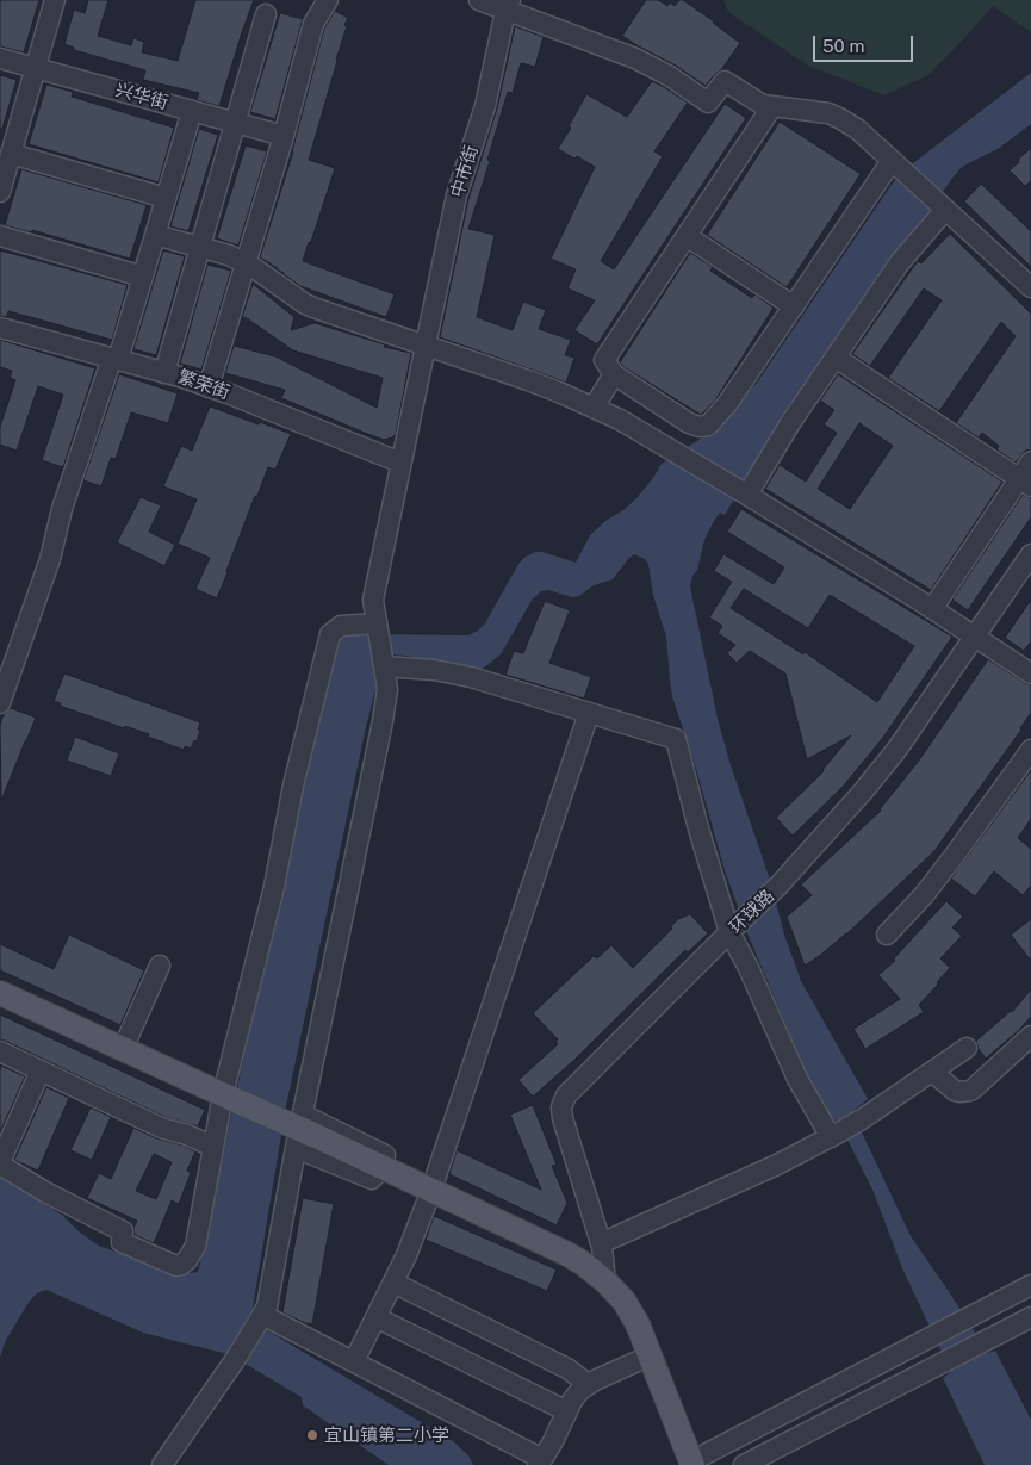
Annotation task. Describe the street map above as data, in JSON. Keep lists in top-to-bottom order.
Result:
{
  "streets": {
    "street": [
      "兴华街",
      "中市街",
      "繁荣街",
      "环球路"
    ]
  },
  "crossings": [
    ["中市街", "繁荣街"]
  ],
  "places": ["宜山镇第二小学"],
  "scale_bar": "50 m"
}
